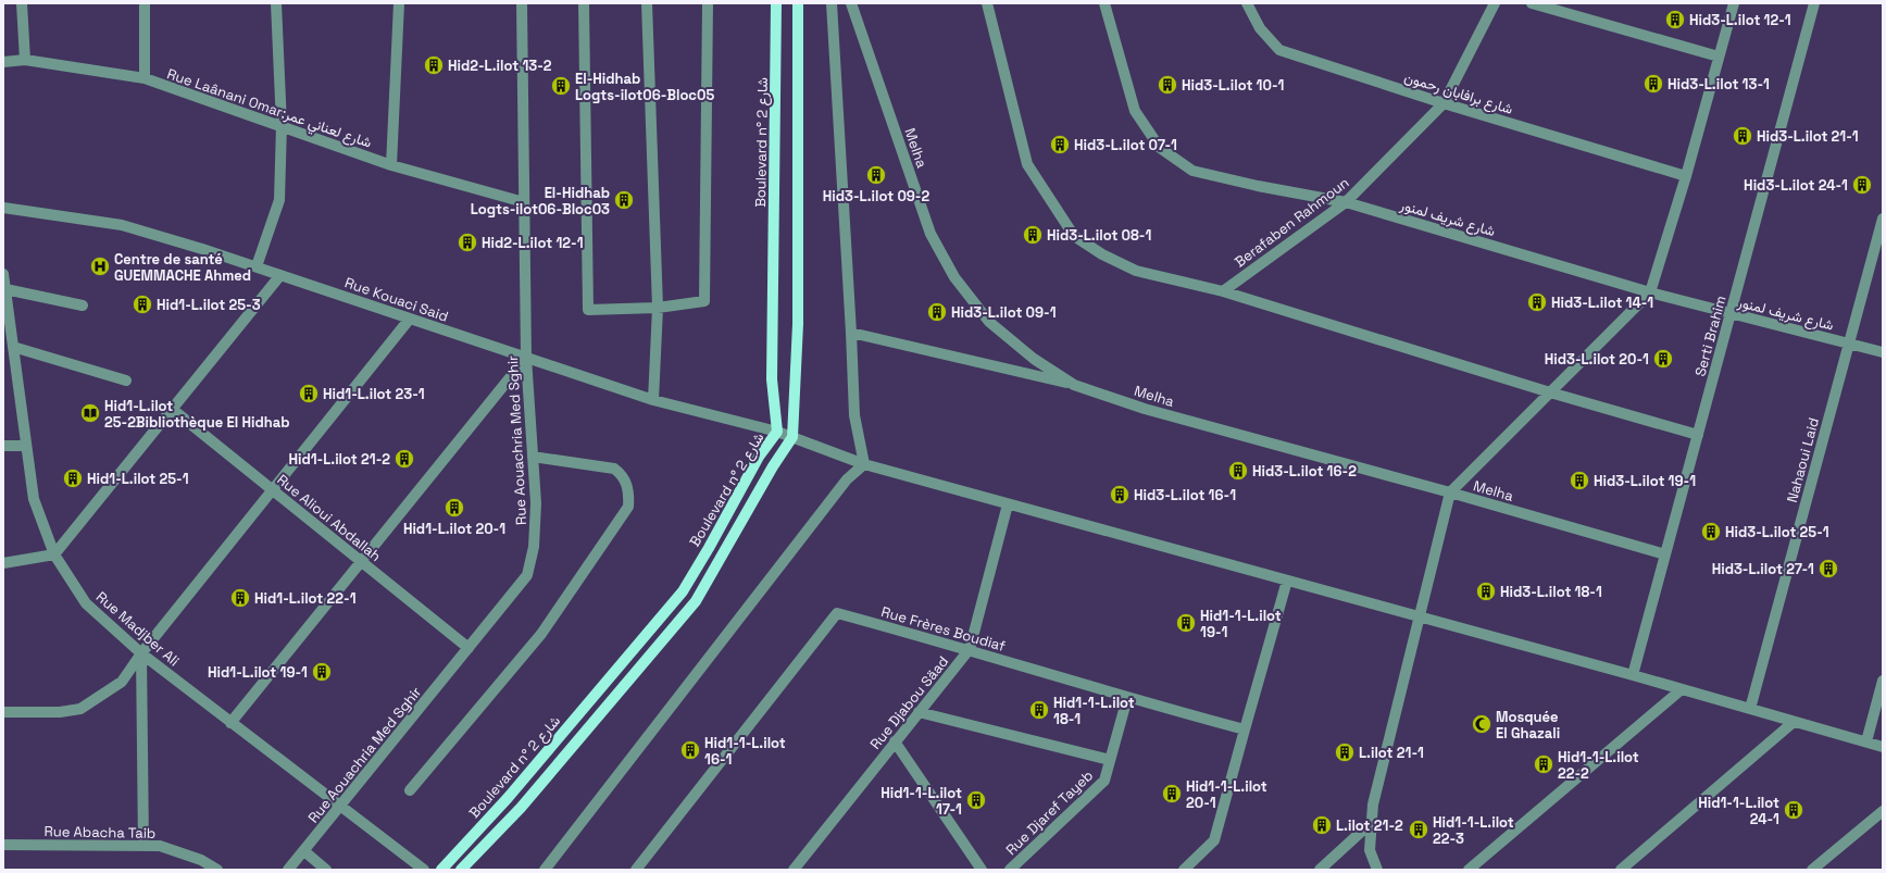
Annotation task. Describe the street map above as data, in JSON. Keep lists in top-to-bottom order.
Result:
{
  "streets": {
    "main road": ["Boulevard n° شارع 2"],
    "street": [
      "شارع برافابان رحمون",
      "Rue Laânani Omar;شارع لعناني عمر",
      "Melha",
      "شارع شريف لمنور",
      "Berafaben Rahmoun",
      "Rue Kouaci Said",
      "Serti Brahim",
      "Rue Aouachria Med Sghir",
      "Nahaoui Laid",
      "Rue Alioui Abdallah",
      "Rue Madjber Ali",
      "Rue Frères Boudiaf",
      "Rue Djabou Säad",
      "Rue Djaref Tayeb",
      "Rue Abacha Taib"
    ]
  },
  "crossings": [
    ["شارع برافابان رحمون", "Berafaben Rahmoun"],
    ["Rue Laânani Omar;شارع لعناني عمر", "Rue Aouachria Med Sghir"],
    ["Boulevard n° شارع 2", "Rue Kouaci Said"],
    ["Melha", "Serti Brahim"],
    ["شارع شريف لمنور", "Berafaben Rahmoun"],
    ["شارع شريف لمنور", "Serti Brahim"],
    ["شارع شريف لمنور", "Nahaoui Laid"],
    ["Rue Kouaci Said", "Serti Brahim"],
    ["Rue Kouaci Said", "Rue Aouachria Med Sghir"],
    ["Rue Kouaci Said", "Nahaoui Laid"],
    ["Rue Kouaci Said", "Rue Djabou Säad"],
    ["Rue Aouachria Med Sghir", "Rue Alioui Abdallah"],
    ["Rue Aouachria Med Sghir", "Rue Madjber Ali"],
    ["Rue Frères Boudiaf", "Rue Djabou Säad"],
    ["Rue Frères Boudiaf", "Rue Djaref Tayeb"]
  ],
  "places": {
    "building": [
      "Hid3-L.ilot 12-1",
      "Hid2-L.ilot 13-2",
      "Hid3-L.ilot 13-1",
      "Hid3-L.ilot 10-1",
      "El-Hidhab Logts-ilot06-Bloc05",
      "Hid3-L.ilot 21-1",
      "Hid3-L.ilot 07-1",
      "Hid3-L.ilot 09-2",
      "Hid3-L.ilot 24-1",
      "El-Hidhab Logts-ilot06-Bloc03",
      "Hid3-L.ilot 08-1",
      "Hid2-L.ilot 12-1",
      "Hid3-L.ilot 14-1",
      "Hid1-L.ilot 25-3",
      "Hid3-L.ilot 09-1",
      "Hid3-L.ilot 20-1",
      "Hid1-L.ilot 23-1",
      "Hid1-L.ilot 21-2",
      "Hid3-L.ilot 16-2",
      "Hid1-L.ilot 25-1",
      "Hid3-L.ilot 19-1",
      "Hid3-L.ilot 16-1",
      "Hid1-L.ilot 20-1",
      "Hid3-L.ilot 25-1",
      "Hid3-L.ilot 27-1",
      "Hid3-L.ilot 18-1",
      "Hid1-L.ilot 22-1",
      "Hid1-1-L.ilot 19-1",
      "Hid1-L.ilot 19-1",
      "Hid1-1-L.ilot 18-1",
      "Hid1-1-L.ilot 16-1",
      "L.ilot 21-1",
      "Hid1-1-L.ilot 22-2",
      "Hid1-1-L.ilot 20-1",
      "Hid1-1-L.ilot 17-1",
      "Hid1-1-L.ilot 24-1",
      "L.ilot 21-2",
      "Hid1-1-L.ilot 22-3"
    ],
    "hospital": ["Centre de santé GUEMMACHE Ahmed"],
    "library": ["Hid1-L.ilot 25-2Bibliothèque El Hidhab"],
    "mosque": ["Mosquée El Ghazali"]
  }
}
